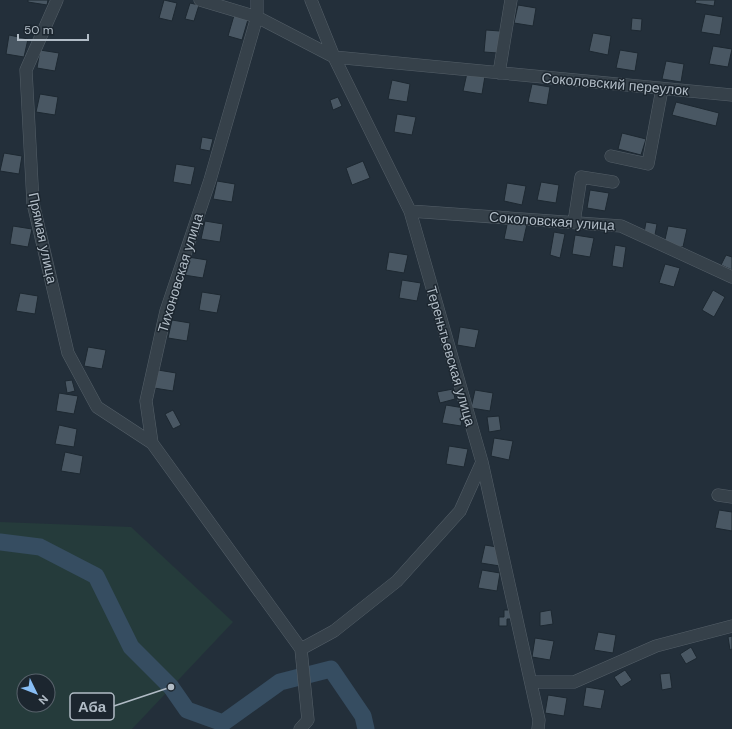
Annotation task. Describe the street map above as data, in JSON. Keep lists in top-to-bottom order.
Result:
{
  "streets": {
    "street": [
      "Соколовский переулок",
      "Соколовская улица",
      "Прямая улица",
      "Тихоновская улица",
      "Тереньтьевская улица"
    ]
  },
  "crossings": [
    ["Соколовский переулок", "Тереньтьевская улица"],
    ["Соколовская улица", "Тереньтьевская улица"],
    ["Прямая улица", "Тихоновская улица"]
  ],
  "places": ["Аба"],
  "scale_bar": "50 m",
  "north": "bottom right"
}
